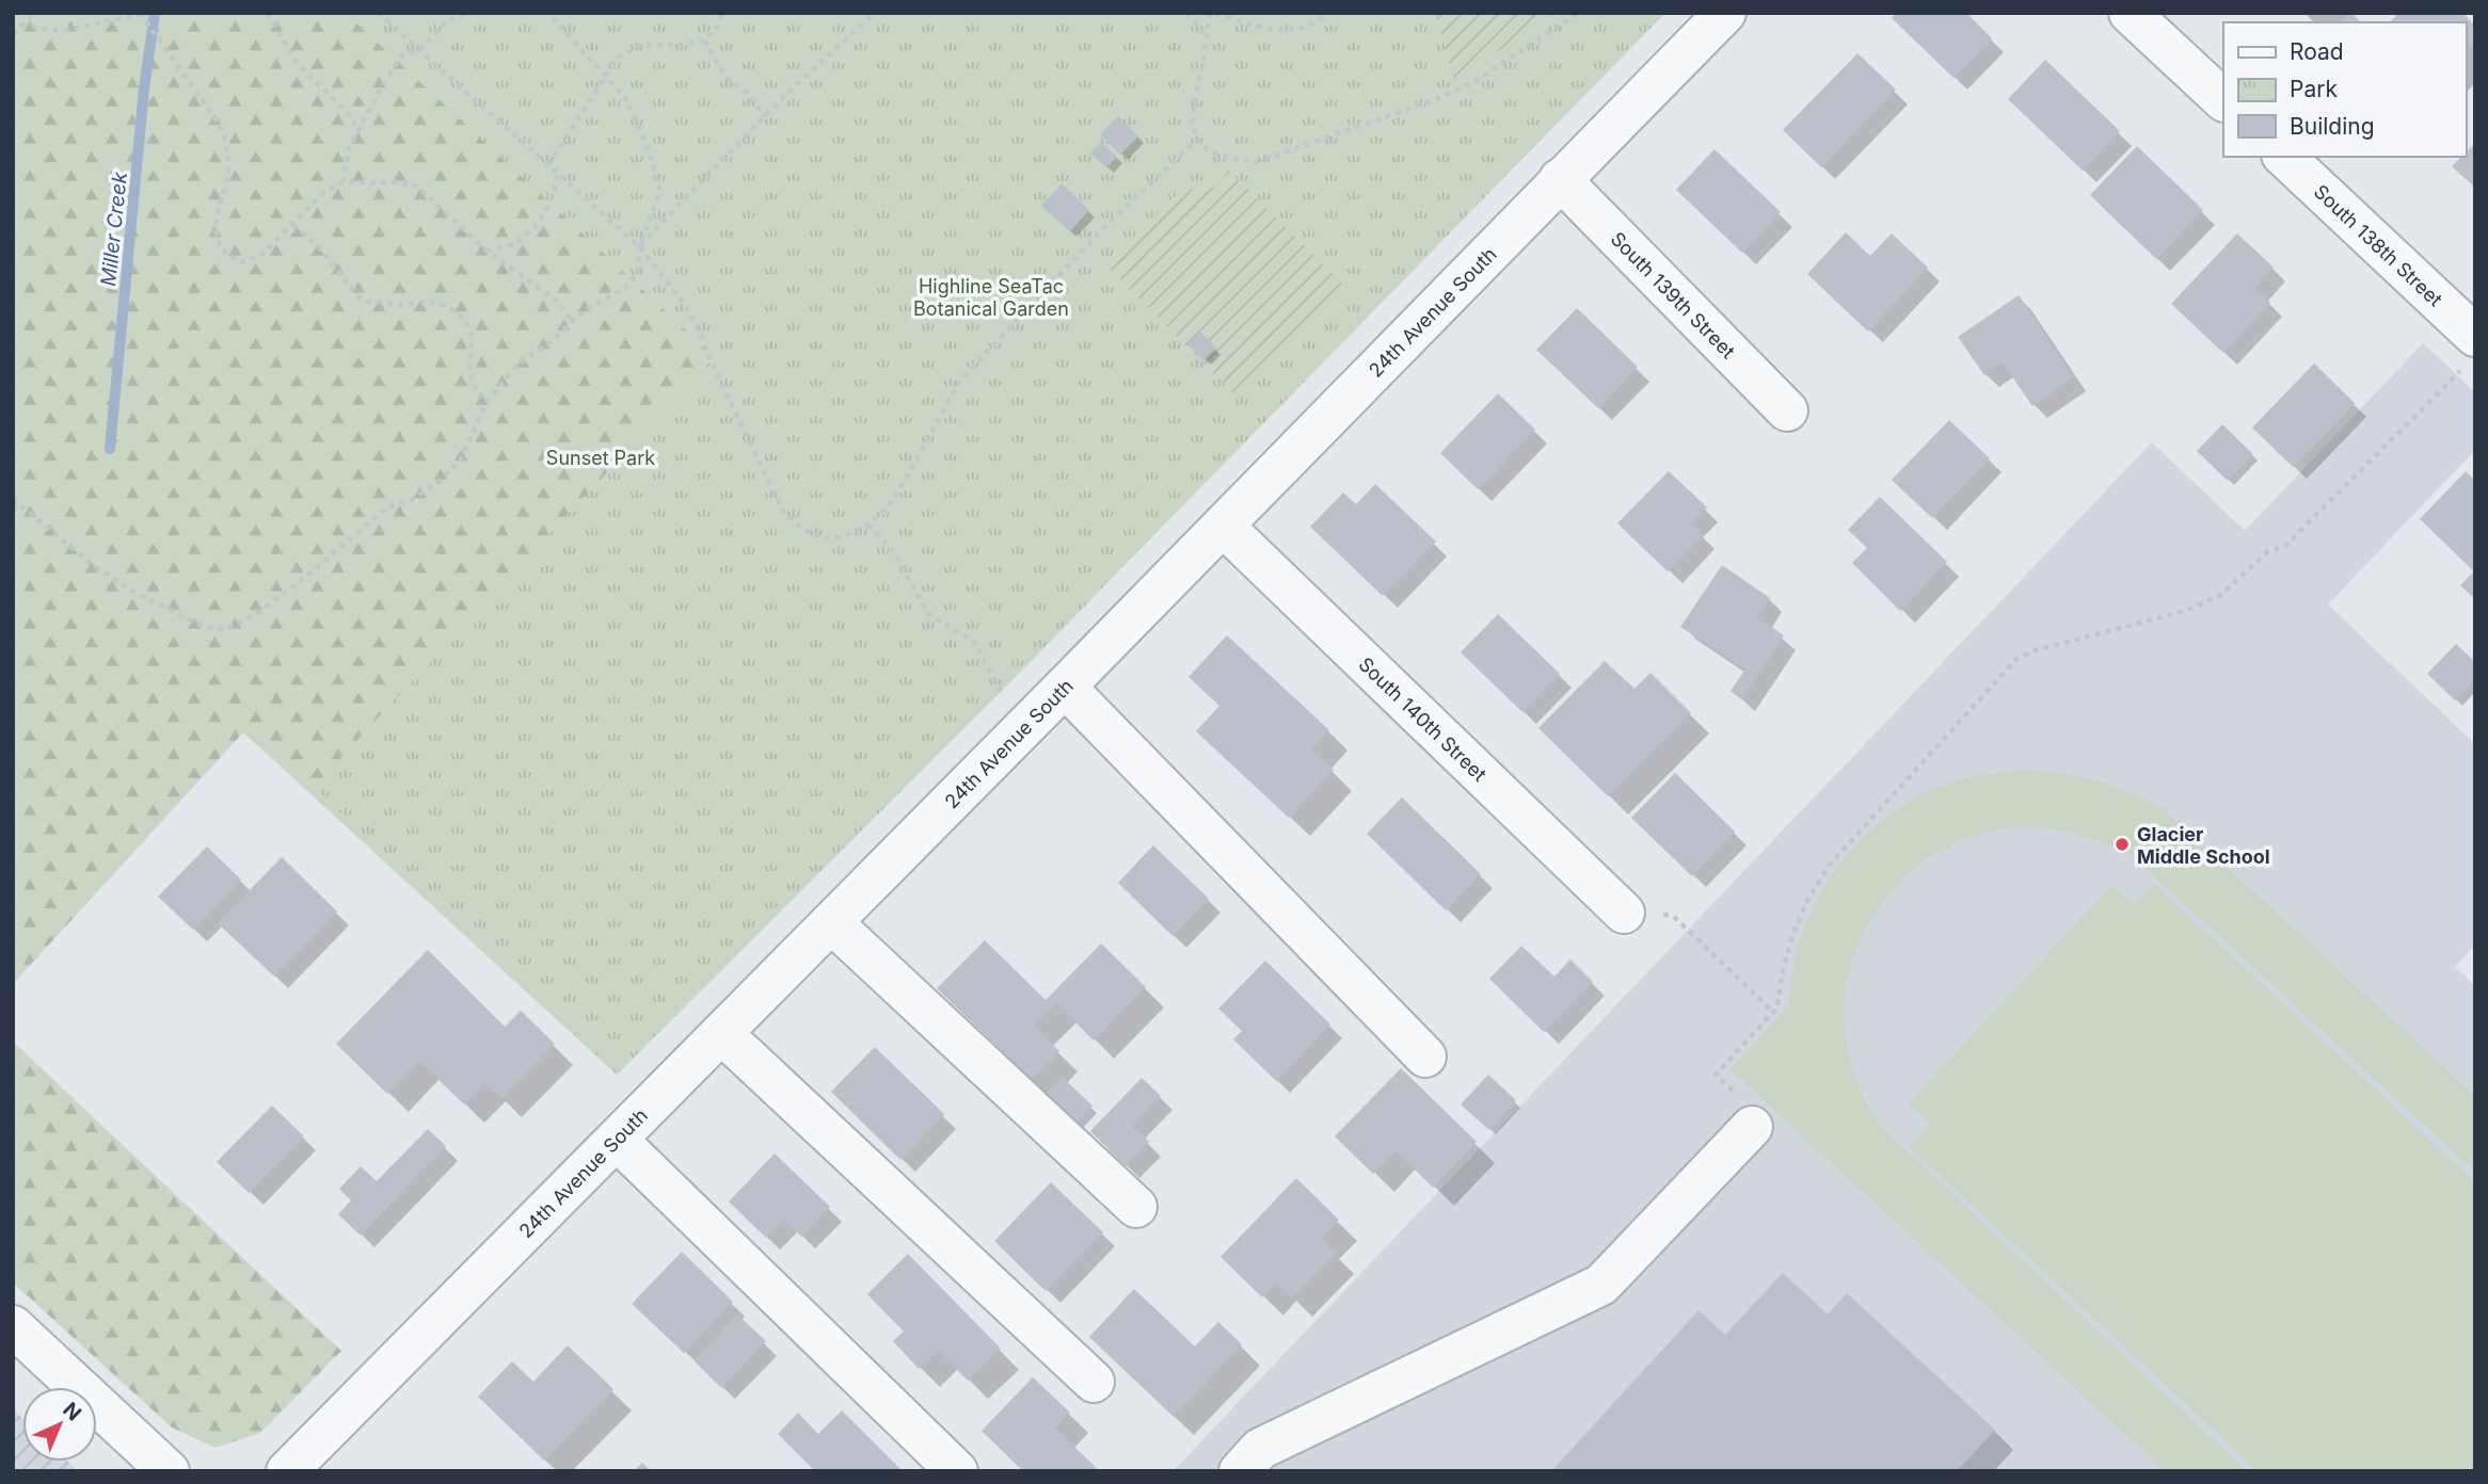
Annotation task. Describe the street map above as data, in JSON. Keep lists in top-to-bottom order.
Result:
{
  "streets": {
    "street": [
      "South 138th Street",
      "South 139th Street",
      "24th Avenue South",
      "South 140th Street"
    ]
  },
  "crossings": [
    ["South 139th Street", "24th Avenue South"],
    ["24th Avenue South", "South 140th Street"]
  ],
  "water": ["Miller Creek"],
  "parks": ["Highline SeaTac Botanical Garden", "Sunset Park"],
  "places": ["Glacier Middle School"],
  "legend": ["Road", "Park", "Building"],
  "north": "top right"
}
